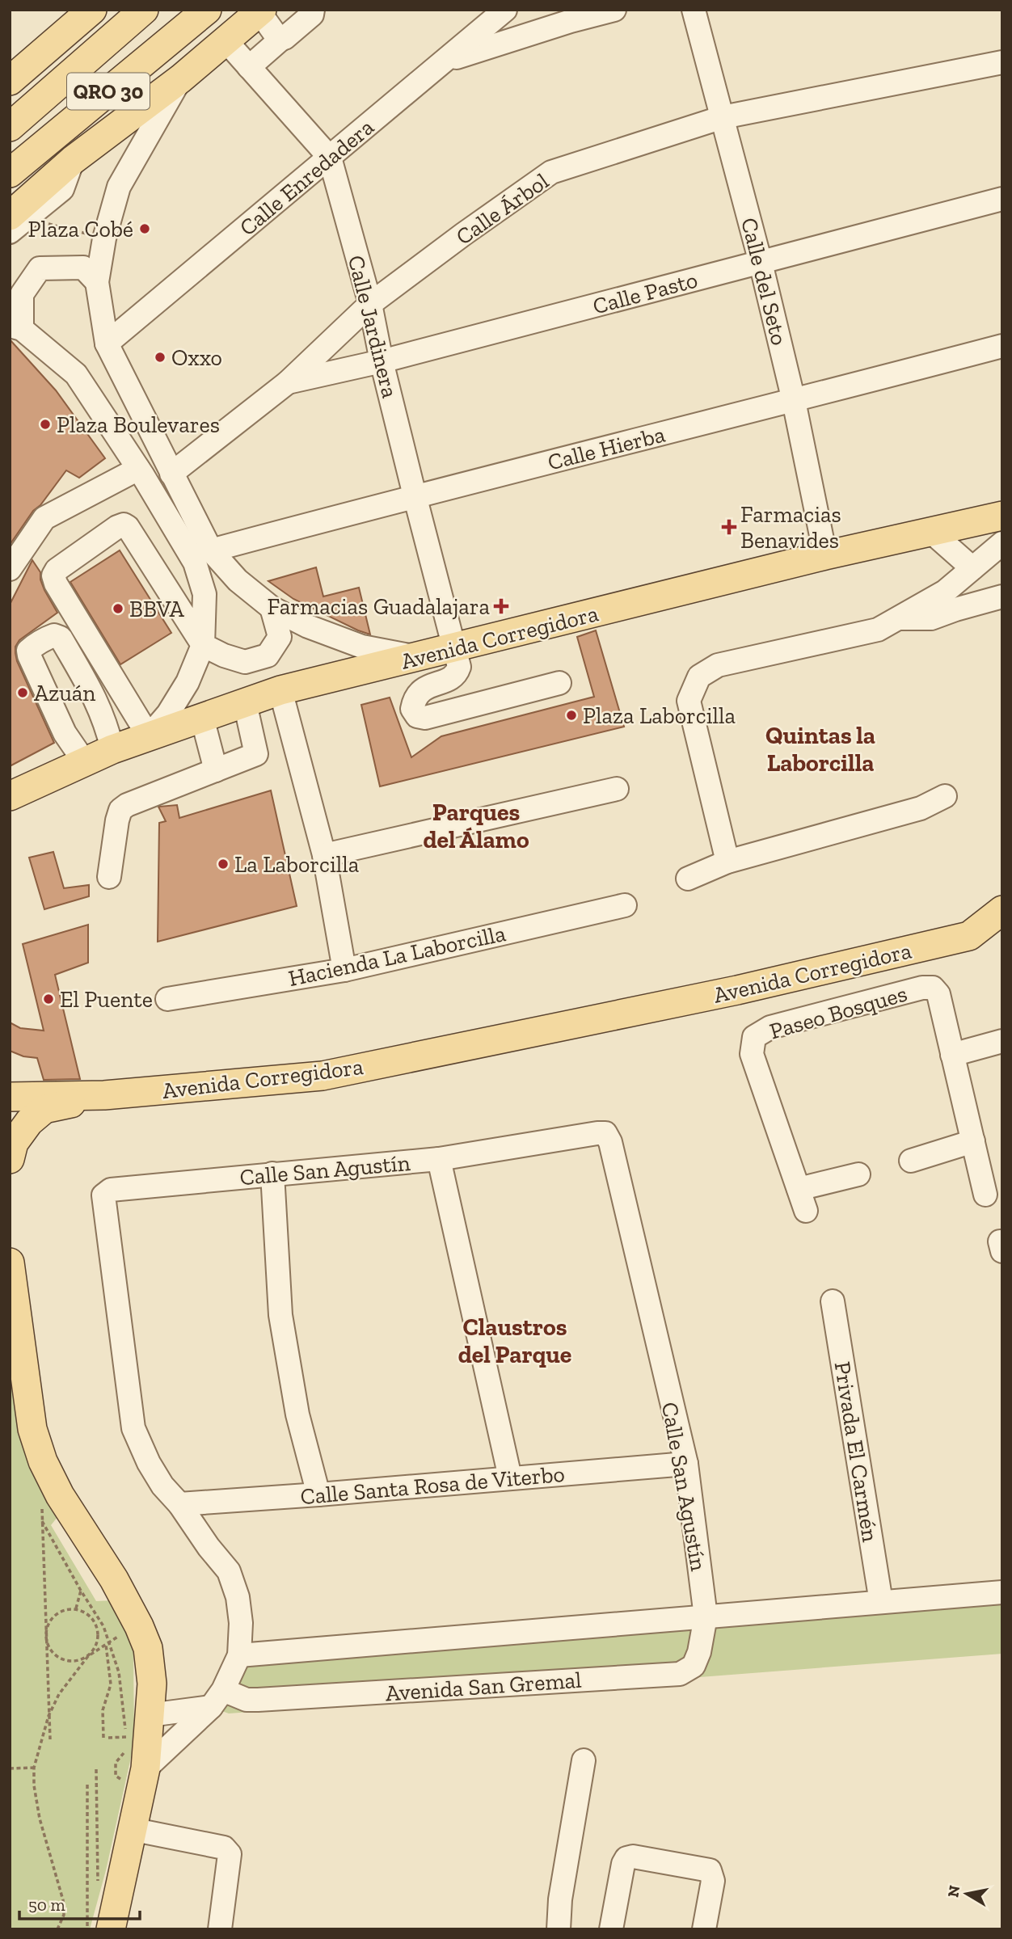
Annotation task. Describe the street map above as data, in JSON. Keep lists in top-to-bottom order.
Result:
{
  "streets": {
    "main road": ["QRO 30", "Avenida Corregidora"],
    "street": [
      "Calle Enredadera",
      "Calle Árbol",
      "Calle del Seto",
      "Calle Pasto",
      "Calle Jardinera",
      "Calle Hierba",
      "Hacienda La Laborcilla",
      "Paseo Bosques",
      "Calle San Agustín",
      "Privada El Carmén",
      "Calle Santa Rosa de Viterbo",
      "Avenida San Gremal"
    ]
  },
  "crossings": [
    ["Calle Enredadera", "Calle Jardinera"],
    ["Calle Árbol", "Calle del Seto"],
    ["Calle Árbol", "Calle Pasto"],
    ["Calle Árbol", "Calle Jardinera"],
    ["Calle del Seto", "Calle Pasto"],
    ["Calle del Seto", "Calle Hierba"],
    ["Calle del Seto", "Avenida Corregidora"],
    ["Calle Pasto", "Calle Jardinera"],
    ["Calle Jardinera", "Calle Hierba"],
    ["Calle Jardinera", "Avenida Corregidora"],
    ["Calle San Agustín", "Calle Santa Rosa de Viterbo"],
    ["Calle San Agustín", "Avenida San Gremal"]
  ],
  "districts": ["Quintas la Laborcilla", "Parques del Álamo", "Claustros del Parque"],
  "places": {
    "other": [
      "Plaza Cobé",
      "Oxxo",
      "Plaza Boulevares",
      "BBVA",
      "Azuán",
      "Plaza Laborcilla",
      "La Laborcilla",
      "El Puente"
    ],
    "health": ["Farmacias Benavides", "Farmacias Guadalajara"]
  },
  "scale_bar": "50 m",
  "north": "left"
}
